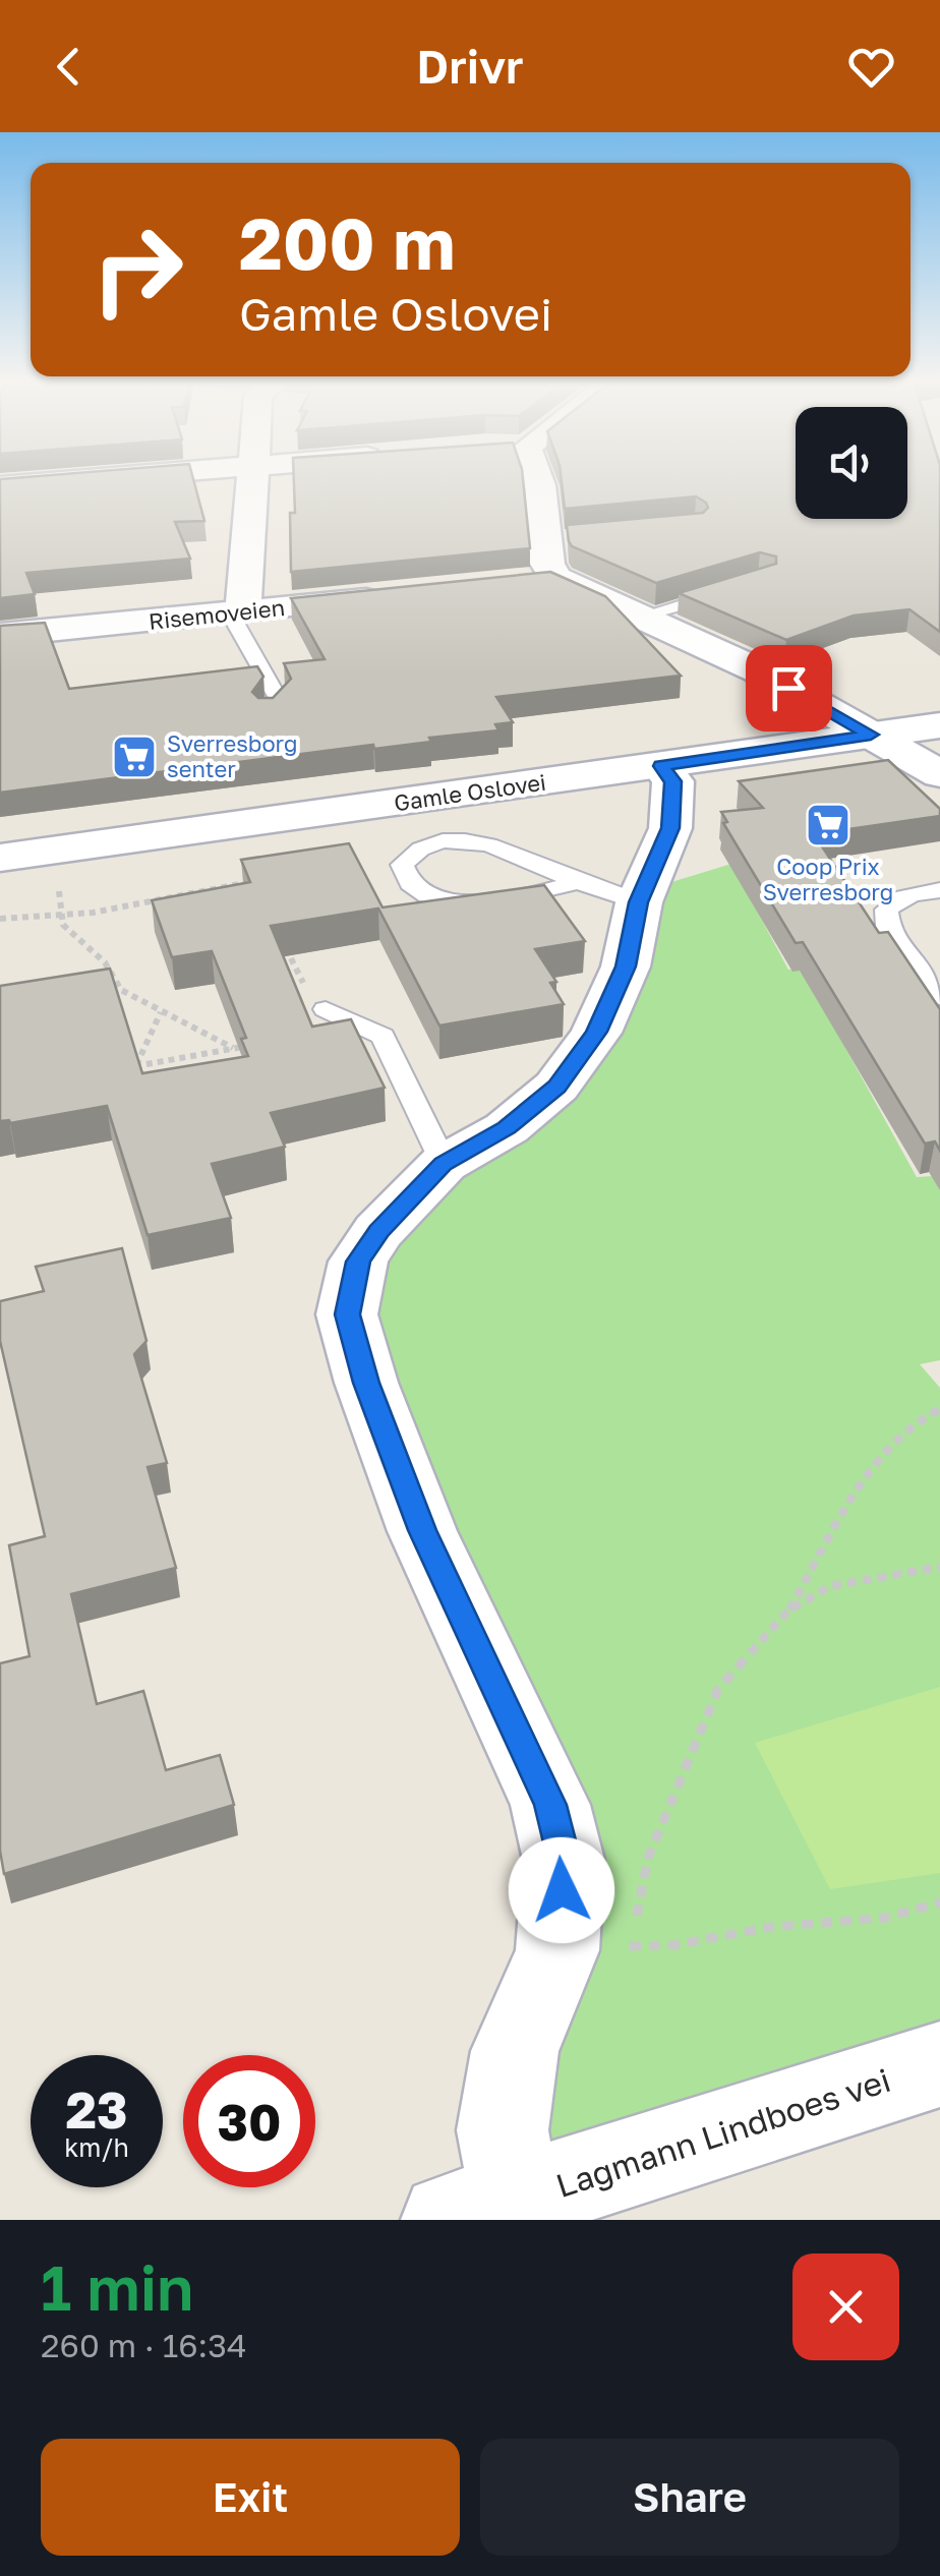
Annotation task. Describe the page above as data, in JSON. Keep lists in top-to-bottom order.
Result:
{
  "streets": {
    "street": ["Risemoveien", "Gamle Oslovei", "Lagmann Lindboes vei"]
  },
  "places": {
    "supermarket": ["Sverresborg senter", "Coop Prix Sverresborg"]
  },
  "page": {
    "header": "Drivr",
    "turn": ["200 m", "Gamle Oslovei"],
    "speed": "23 km/h",
    "limit": "30",
    "heading": ["1 min", "260 m · 16:34"],
    "buttons": ["Exit", "Share"]
  }
}
